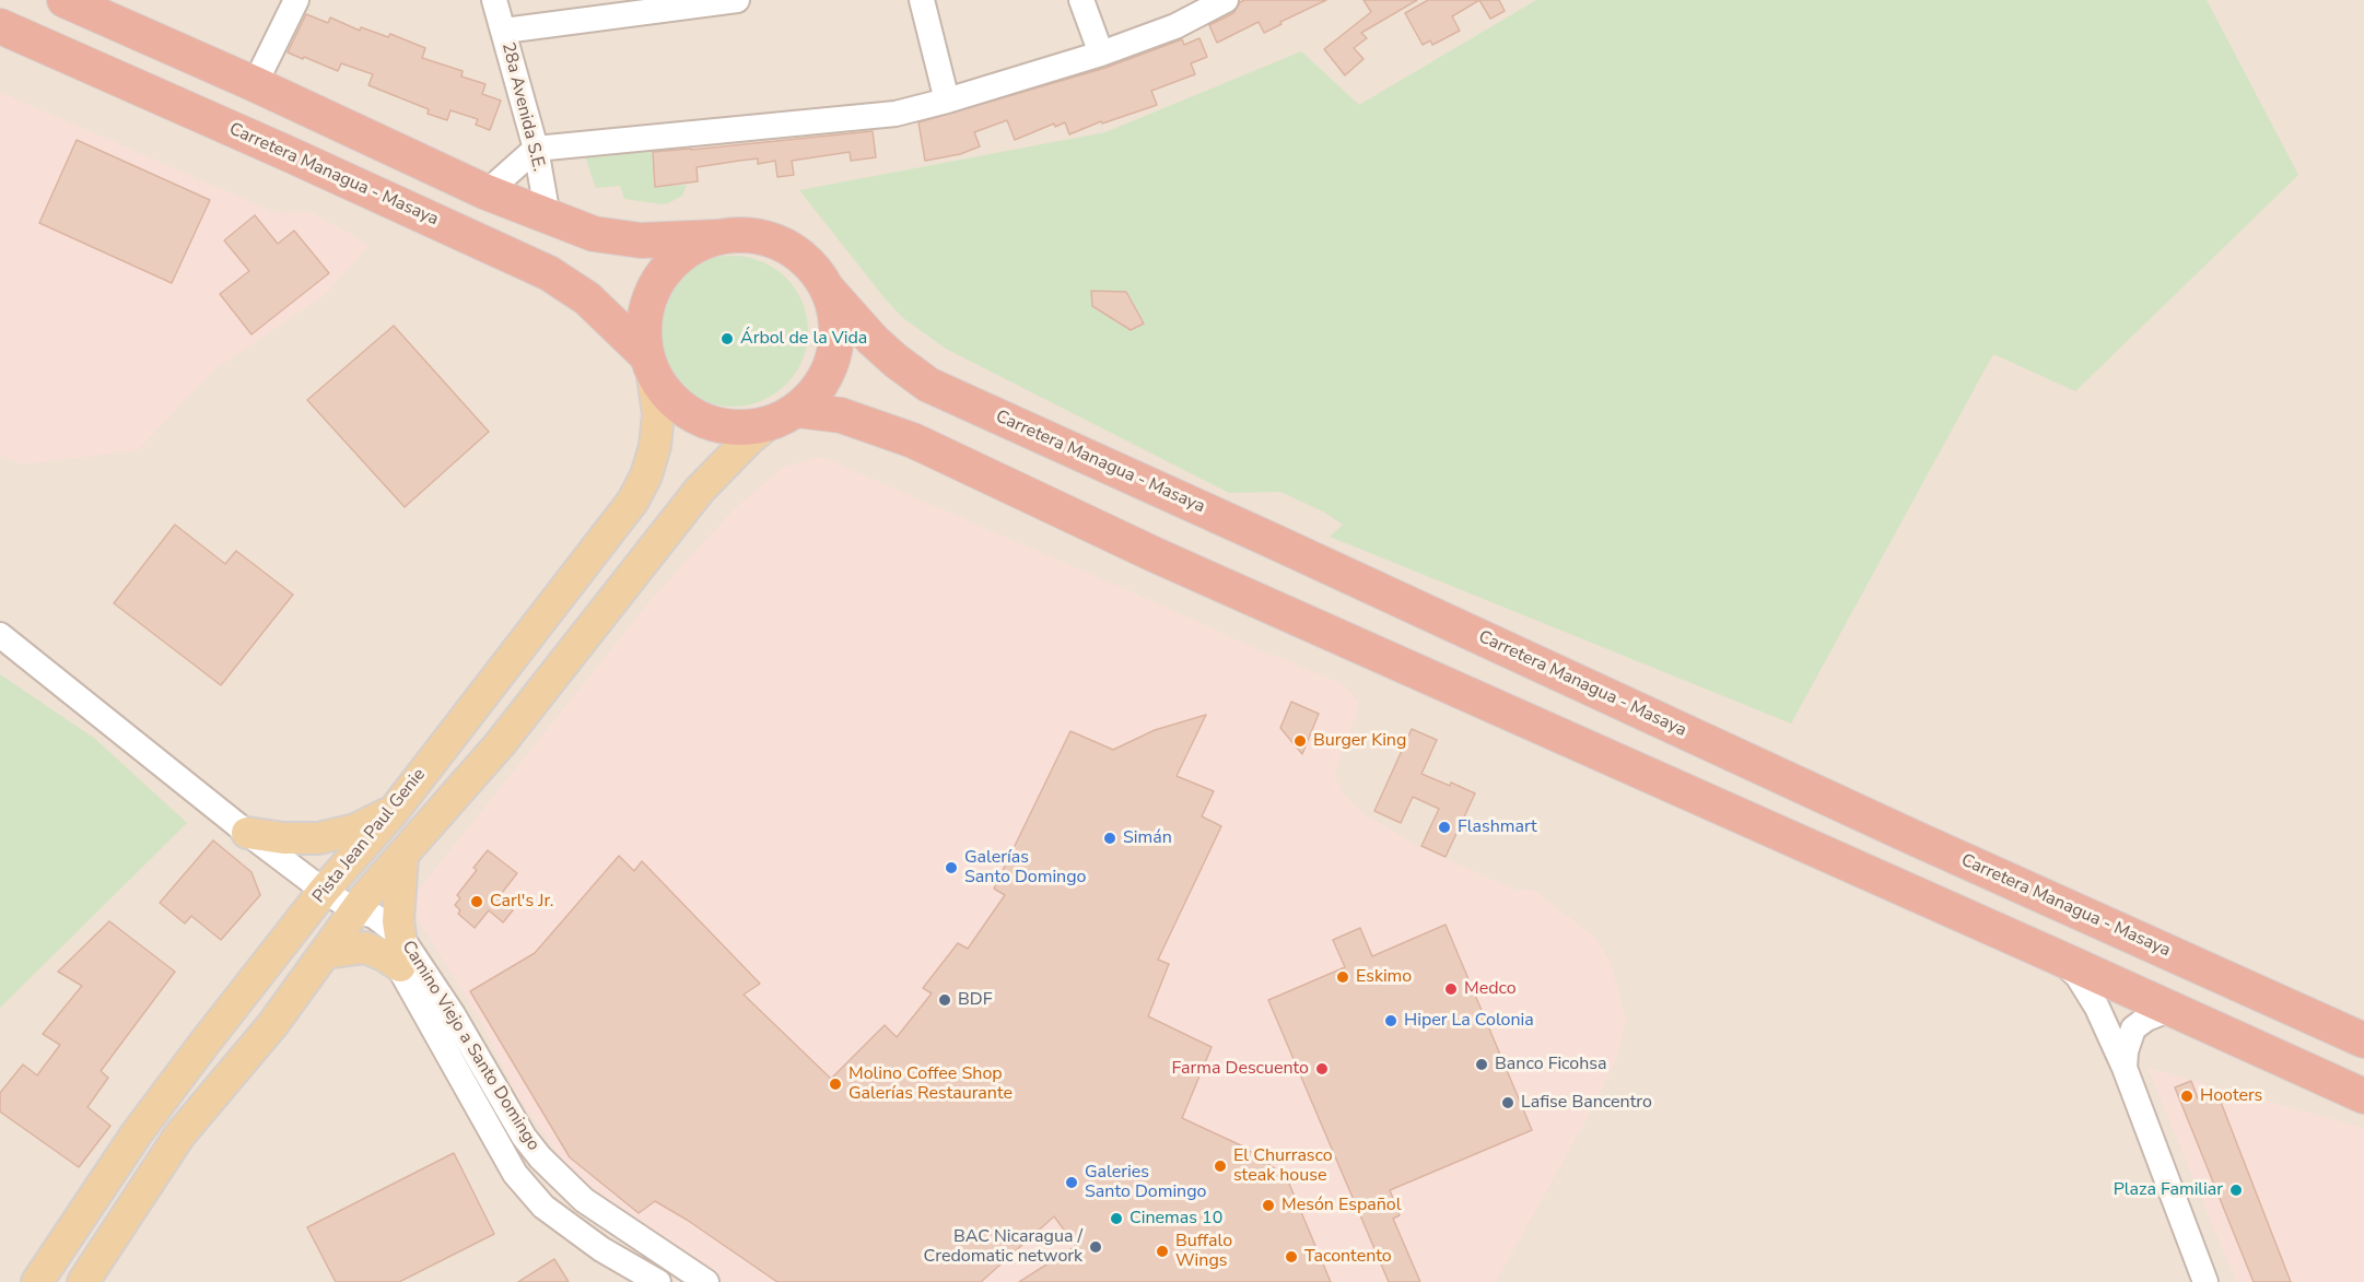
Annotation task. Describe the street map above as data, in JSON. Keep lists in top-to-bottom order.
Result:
{
  "streets": {
    "highway": ["Carretera Managua - Masaya"],
    "main road": ["Pista Jean Paul Genie"],
    "street": ["28a Avenida S.E.", "Camino Viejo a Santo Domingo"]
  },
  "crossings": [
    ["Carretera Managua - Masaya", "Pista Jean Paul Genie"],
    ["Pista Jean Paul Genie", "Camino Viejo a Santo Domingo"]
  ],
  "places": [
    "Árbol de la Vida",
    "Burger King",
    "Flashmart",
    "Simán",
    "Galerías Santo Domingo",
    "Carl's Jr.",
    "Eskimo",
    "Medco",
    "BDF",
    "Hiper La Colonia",
    "Banco Ficohsa",
    "Farma Descuento",
    "Molino Coffee Shop Galerías Restaurante",
    "Hooters",
    "Lafise Bancentro",
    "El Churrasco steak house",
    "Galeries Santo Domingo",
    "Plaza Familiar",
    "Mesón Español",
    "Cinemas 10",
    "BAC Nicaragua / Credomatic network",
    "Buffalo Wings",
    "Tacontento"
  ]
}
